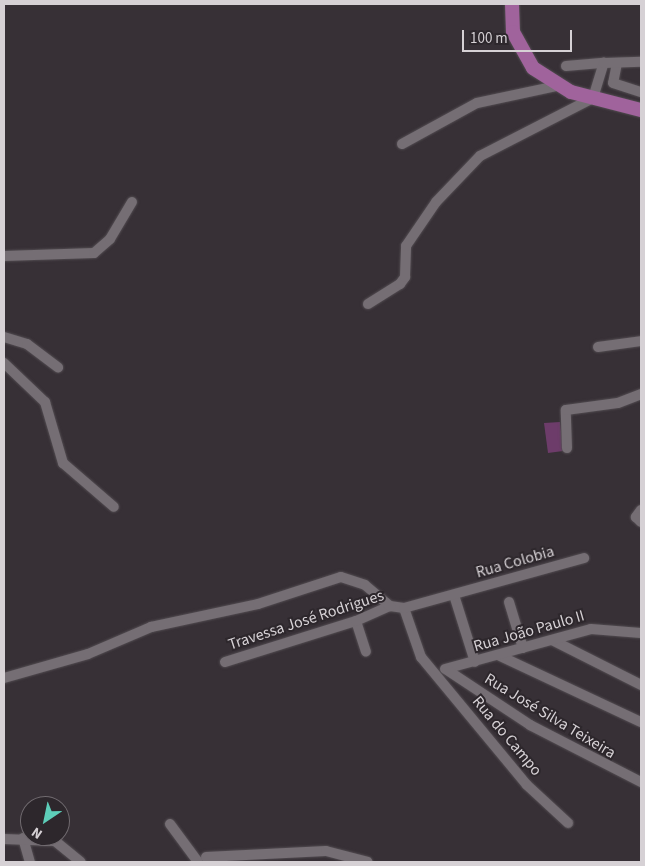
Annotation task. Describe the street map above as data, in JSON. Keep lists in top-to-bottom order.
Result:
{
  "streets": {
    "street": [
      "Rua Colobia",
      "Travessa José Rodrigues",
      "Rua João Paulo II",
      "Rua José Silva Teixeira",
      "Rua do Campo"
    ]
  },
  "crossings": [
    ["Rua Colobia", "Travessa José Rodrigues"],
    ["Travessa José Rodrigues", "Rua do Campo"],
    ["Rua João Paulo II", "Rua José Silva Teixeira"]
  ],
  "scale_bar": "100 m",
  "north": "bottom left"
}
